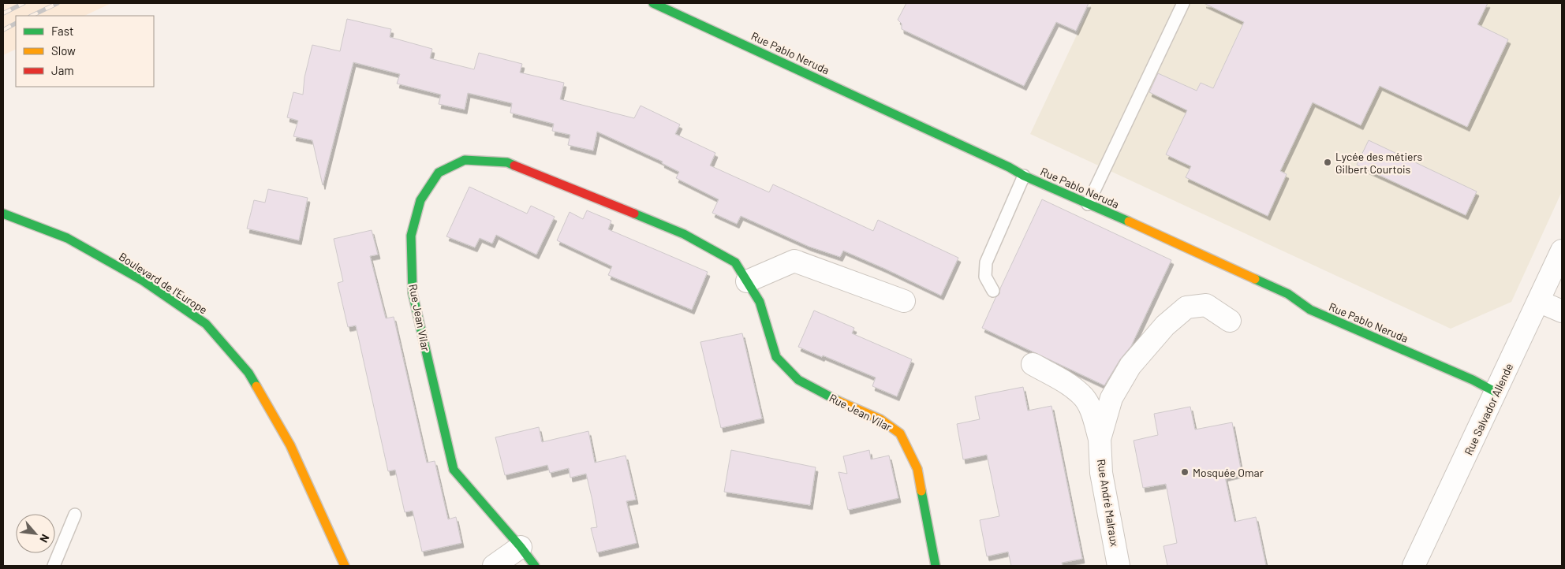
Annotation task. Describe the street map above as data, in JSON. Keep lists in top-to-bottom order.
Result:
{
  "streets": {
    "street": [
      "Rue Pablo Neruda",
      "Boulevard de l'Europe",
      "Rue Jean Vilar",
      "Rue Salvador Allende",
      "Rue André Malraux"
    ]
  },
  "crossings": [
    ["Rue Pablo Neruda", "Rue Salvador Allende"]
  ],
  "places": ["Lycée des métiers Gilbert Courtois", "Mosquée Omar"],
  "legend": ["Fast", "Slow", "Jam"],
  "north": "bottom right"
}
